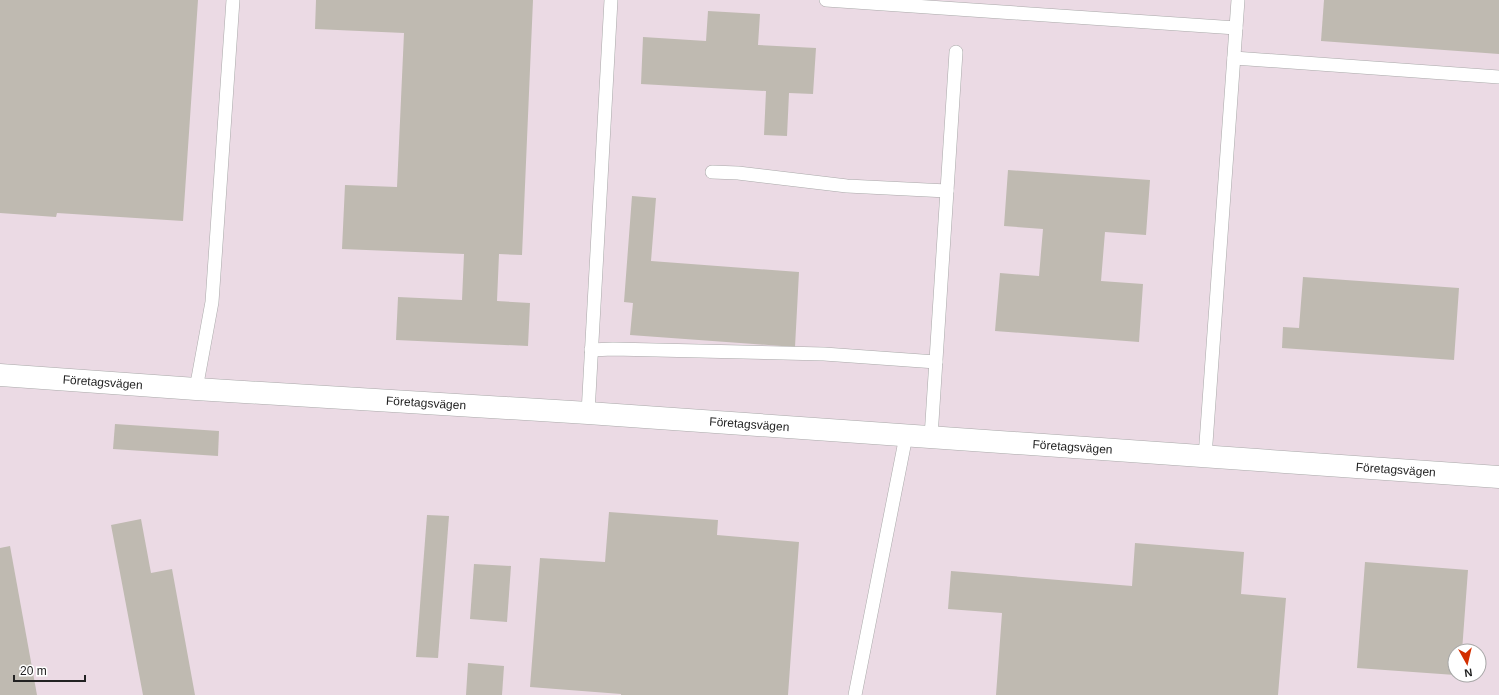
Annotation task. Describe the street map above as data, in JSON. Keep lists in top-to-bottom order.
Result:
{
  "streets": {
    "street": ["Företagsvägen"]
  },
  "scale_bar": "20 m",
  "north": "bottom"
}
